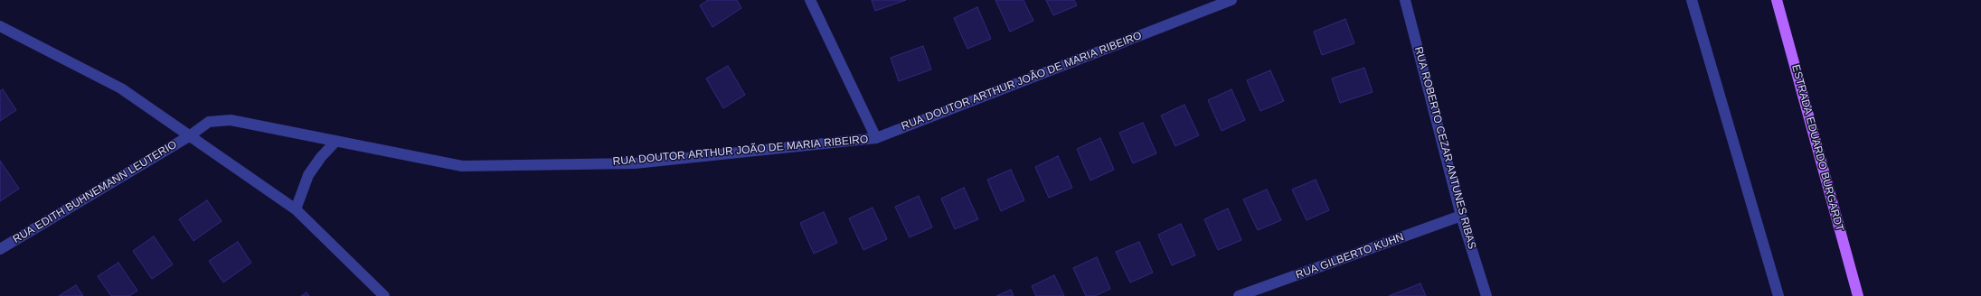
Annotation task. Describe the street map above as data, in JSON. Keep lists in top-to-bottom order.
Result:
{
  "streets": {
    "main road": ["ESTRADA EDUARDO BURGARDT"],
    "street": [
      "RUA DOUTOR ARTHUR JOÃO DE MARIA RIBEIRO",
      "RUA ROBERTO CEZAR ANTUNES RIBAS",
      "RUA EDITH BUHNEMANN LEUTERIO",
      "RUA GILBERTO KUHN"
    ]
  },
  "crossings": [
    ["RUA DOUTOR ARTHUR JOÃO DE MARIA RIBEIRO", "RUA EDITH BUHNEMANN LEUTERIO"],
    ["RUA ROBERTO CEZAR ANTUNES RIBAS", "RUA GILBERTO KUHN"]
  ]
}
